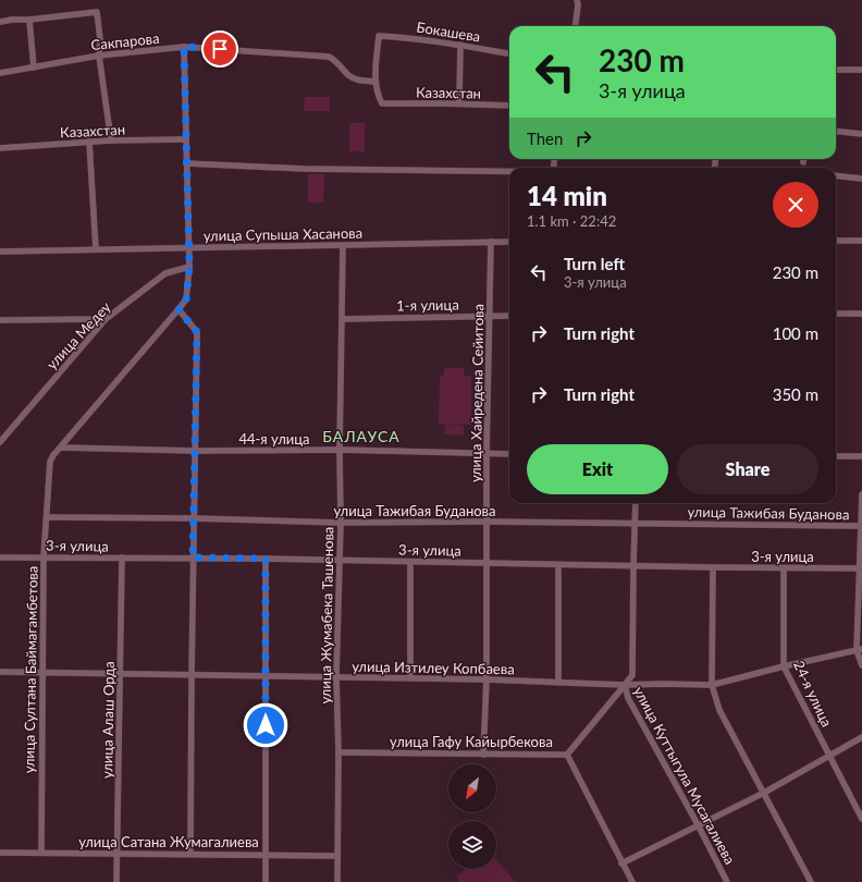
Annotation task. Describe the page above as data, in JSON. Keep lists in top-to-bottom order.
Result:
{
  "streets": {
    "street": [
      "Бокашева",
      "Сакпарова",
      "Казахстан",
      "улица Супыша Хасанова",
      "1-я улица",
      "улица Медеу",
      "улица Хайредена Сейитова",
      "44-я улица",
      "улица Тажибая Буданова",
      "3-я улица",
      "улица Жумабека Ташенова",
      "улица Изтилеу Копбаева",
      "улица Султана Баймагамбетова",
      "24-я улица",
      "улица Алаш Орда",
      "улица Гафу Кайырбекова",
      "улица Куттыгула Мусагалиева",
      "улица Сатана Жумагалиева"
    ]
  },
  "crossings": [
    ["Бокашева", "Сакпарова"],
    ["Бокашева", "Казахстан"],
    ["Сакпарова", "Казахстан"],
    ["улица Супыша Хасанова", "улица Хайредена Сейитова"],
    ["улица Супыша Хасанова", "улица Жумабека Ташенова"],
    ["1-я улица", "улица Хайредена Сейитова"],
    ["1-я улица", "улица Жумабека Ташенова"],
    ["улица Хайредена Сейитова", "44-я улица"],
    ["улица Хайредена Сейитова", "улица Тажибая Буданова"],
    ["улица Хайредена Сейитова", "3-я улица"],
    ["улица Хайредена Сейитова", "улица Изтилеу Копбаева"],
    ["улица Хайредена Сейитова", "улица Гафу Кайырбекова"],
    ["44-я улица", "улица Жумабека Ташенова"],
    ["44-я улица", "улица Султана Баймагамбетова"],
    ["улица Тажибая Буданова", "улица Жумабека Ташенова"],
    ["улица Тажибая Буданова", "улица Султана Баймагамбетова"],
    ["улица Тажибая Буданова", "улица Куттыгула Мусагалиева"],
    ["3-я улица", "улица Жумабека Ташенова"],
    ["3-я улица", "улица Султана Баймагамбетова"],
    ["3-я улица", "24-я улица"],
    ["3-я улица", "улица Алаш Орда"],
    ["3-я улица", "улица Куттыгула Мусагалиева"],
    ["улица Жумабека Ташенова", "улица Изтилеу Копбаева"],
    ["улица Жумабека Ташенова", "улица Гафу Кайырбекова"],
    ["улица Жумабека Ташенова", "улица Сатана Жумагалиева"],
    ["улица Изтилеу Копбаева", "улица Султана Баймагамбетова"],
    ["улица Изтилеу Копбаева", "24-я улица"],
    ["улица Изтилеу Копбаева", "улица Алаш Орда"],
    ["улица Изтилеу Копбаева", "улица Куттыгула Мусагалиева"],
    ["улица Султана Баймагамбетова", "улица Сатана Жумагалиева"],
    ["улица Алаш Орда", "улица Сатана Жумагалиева"]
  ],
  "districts": ["БАЛАУСА"],
  "north": "bottom left",
  "page": {
    "turn": ["230 m", "3-я улица"],
    "then": "Then",
    "heading": ["14 min", "1.1 km · 22:42"],
    "list": [
      {
        "name": "Turn left",
        "note": "3-я улица",
        "value": "230 m"
      },
      {
        "name": "Turn right",
        "value": "100 m"
      },
      {
        "name": "Turn right",
        "value": "350 m"
      }
    ],
    "buttons": ["Exit", "Share"]
  }
}
